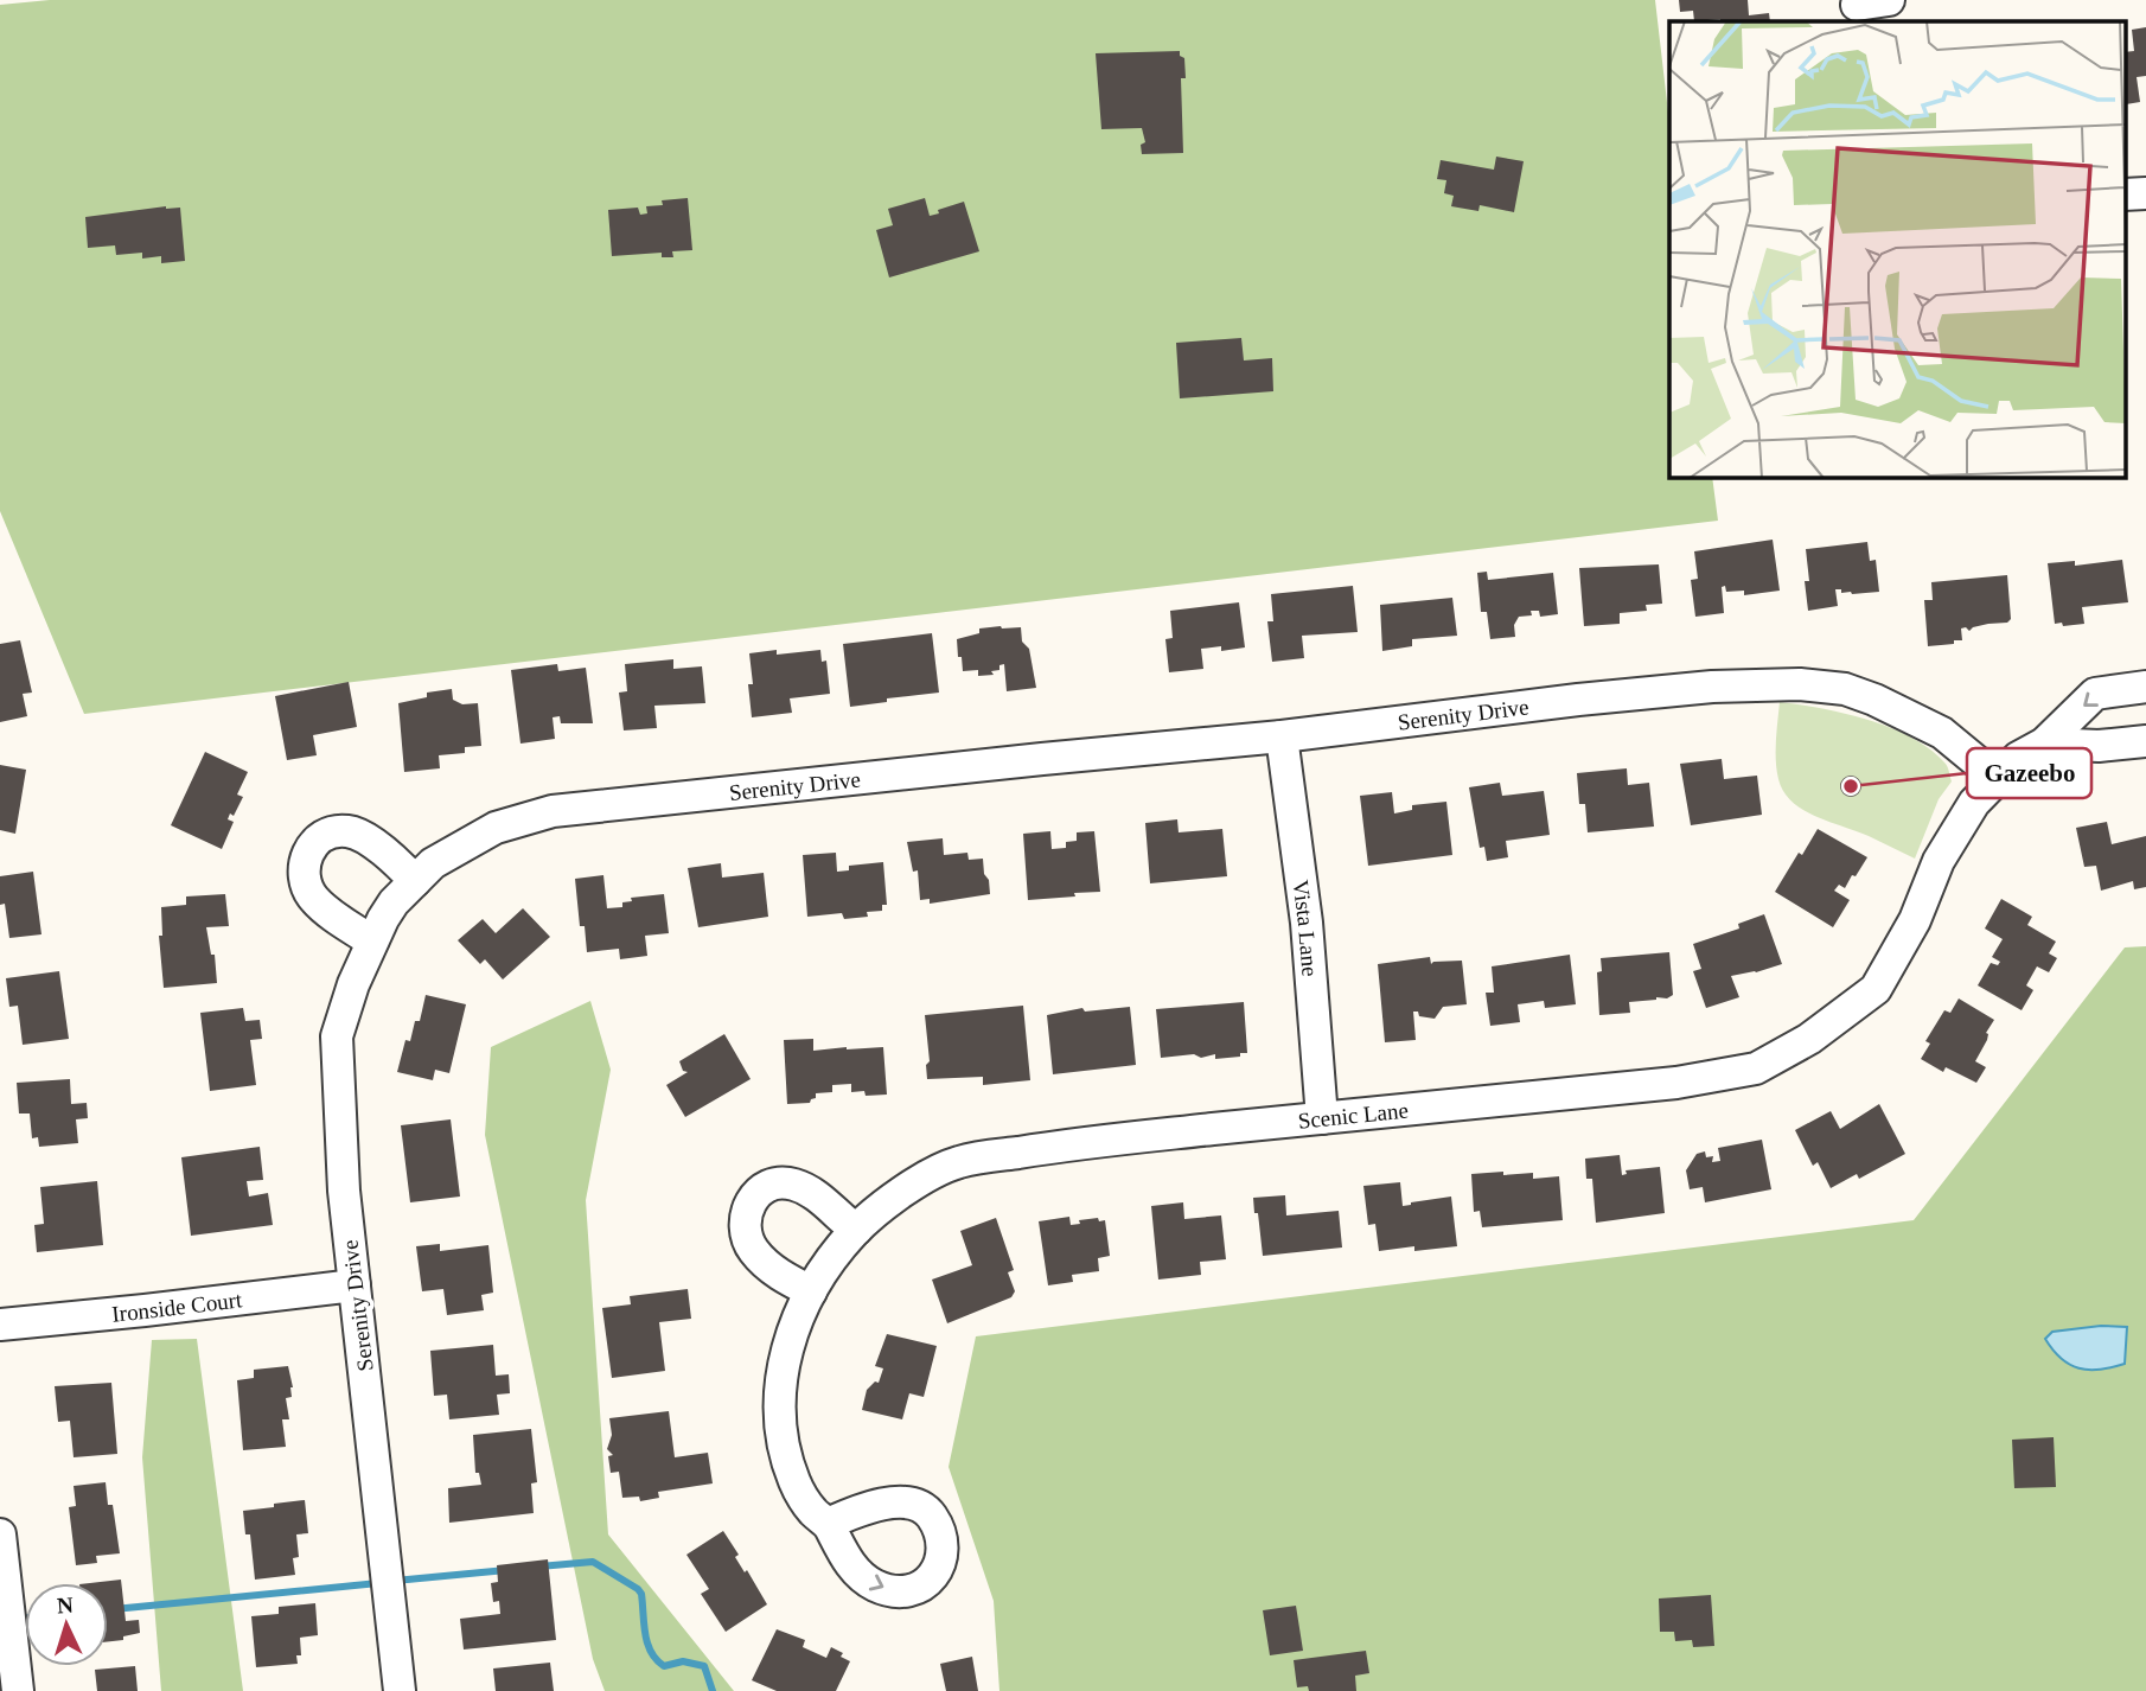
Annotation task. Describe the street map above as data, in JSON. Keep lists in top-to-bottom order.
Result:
{
  "streets": {
    "street": [
      "Serenity Drive",
      "Vista Lane",
      "Scenic Lane",
      "Ironside Court"
    ]
  },
  "crossings": [
    ["Serenity Drive", "Vista Lane"],
    ["Serenity Drive", "Scenic Lane"],
    ["Serenity Drive", "Ironside Court"],
    ["Vista Lane", "Scenic Lane"]
  ],
  "places": ["Gazeebo"],
  "north": "top"
}
